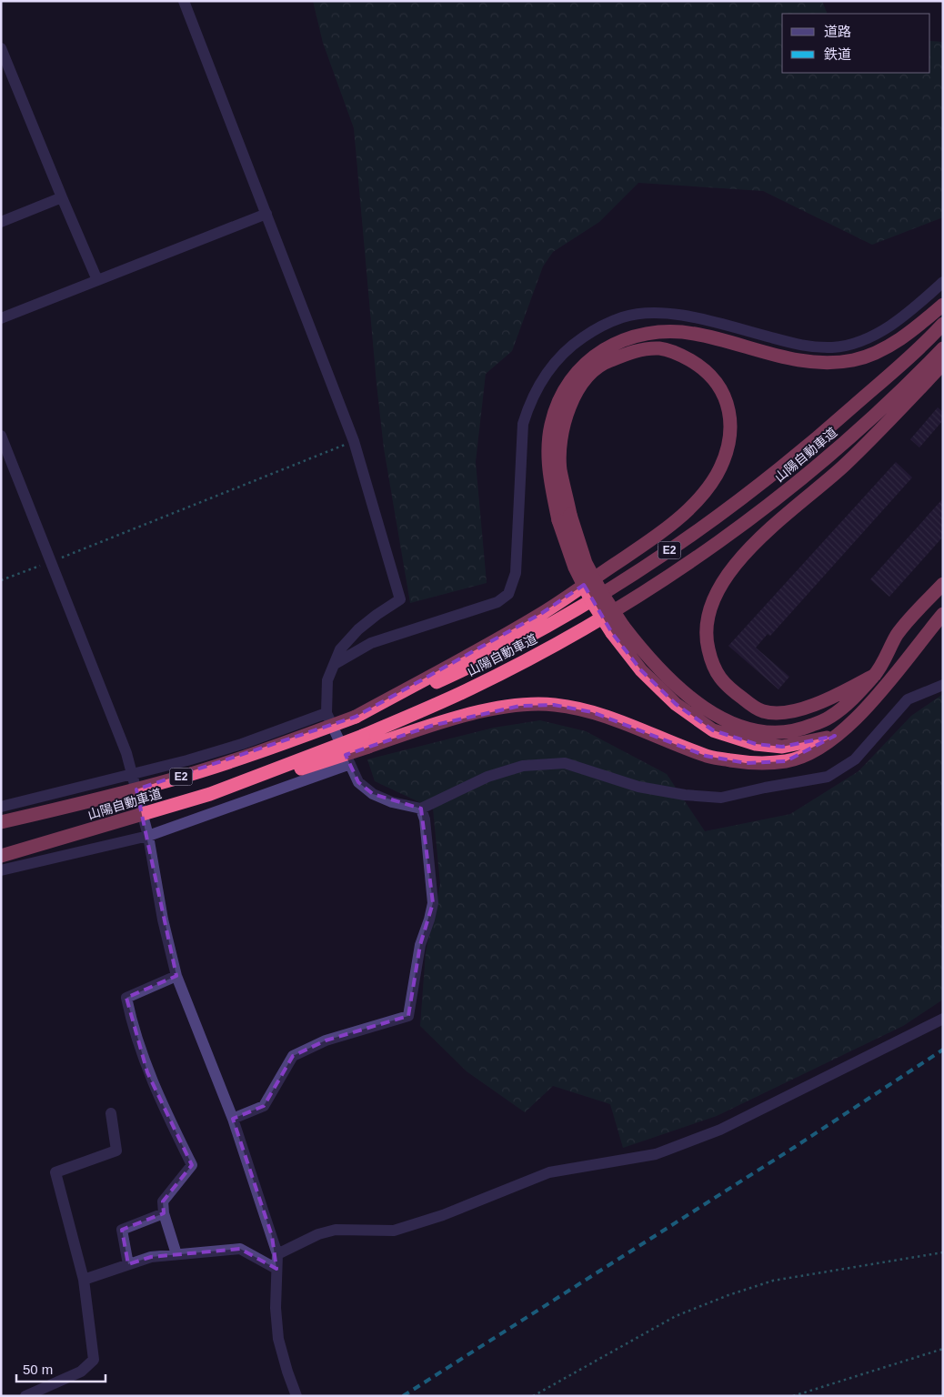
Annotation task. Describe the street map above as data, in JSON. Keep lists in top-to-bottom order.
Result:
{
  "streets": {
    "highway": ["山陽自動車道", "E2"]
  },
  "legend": ["道路", "鉄道"],
  "scale_bar": "50 m"
}
